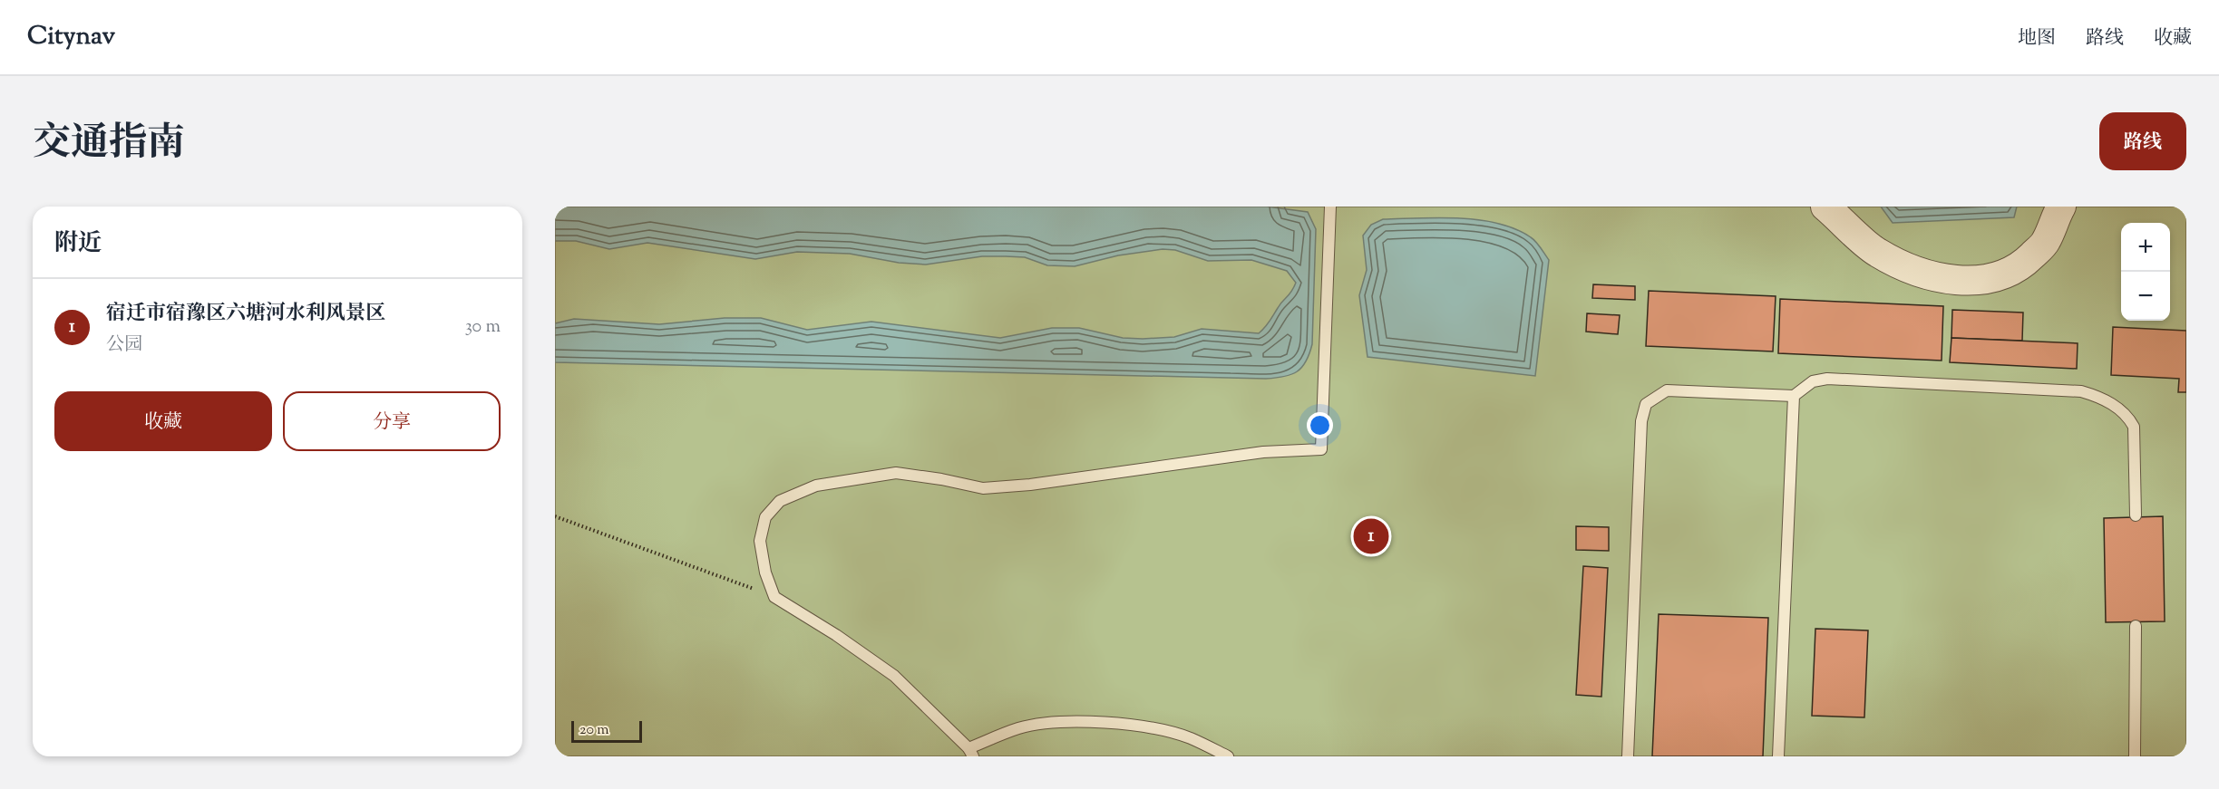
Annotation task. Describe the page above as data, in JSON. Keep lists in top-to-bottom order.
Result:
{
  "scale_bar": "20 m",
  "page": {
    "header": "Citynav",
    "nav": ["地图", "路线", "收藏"],
    "title": "交通指南",
    "buttons": [
      "路线",
      ["收藏", "分享"]
    ],
    "heading": "附近",
    "map_buttons": ["+", "−"],
    "list": [
      {
        "mark": "1",
        "name": "宿迁市宿豫区六塘河水利风景区",
        "note": "公园",
        "value": "30 m"
      }
    ],
    "pins": "1",
    "scale": "20 m"
  }
}
